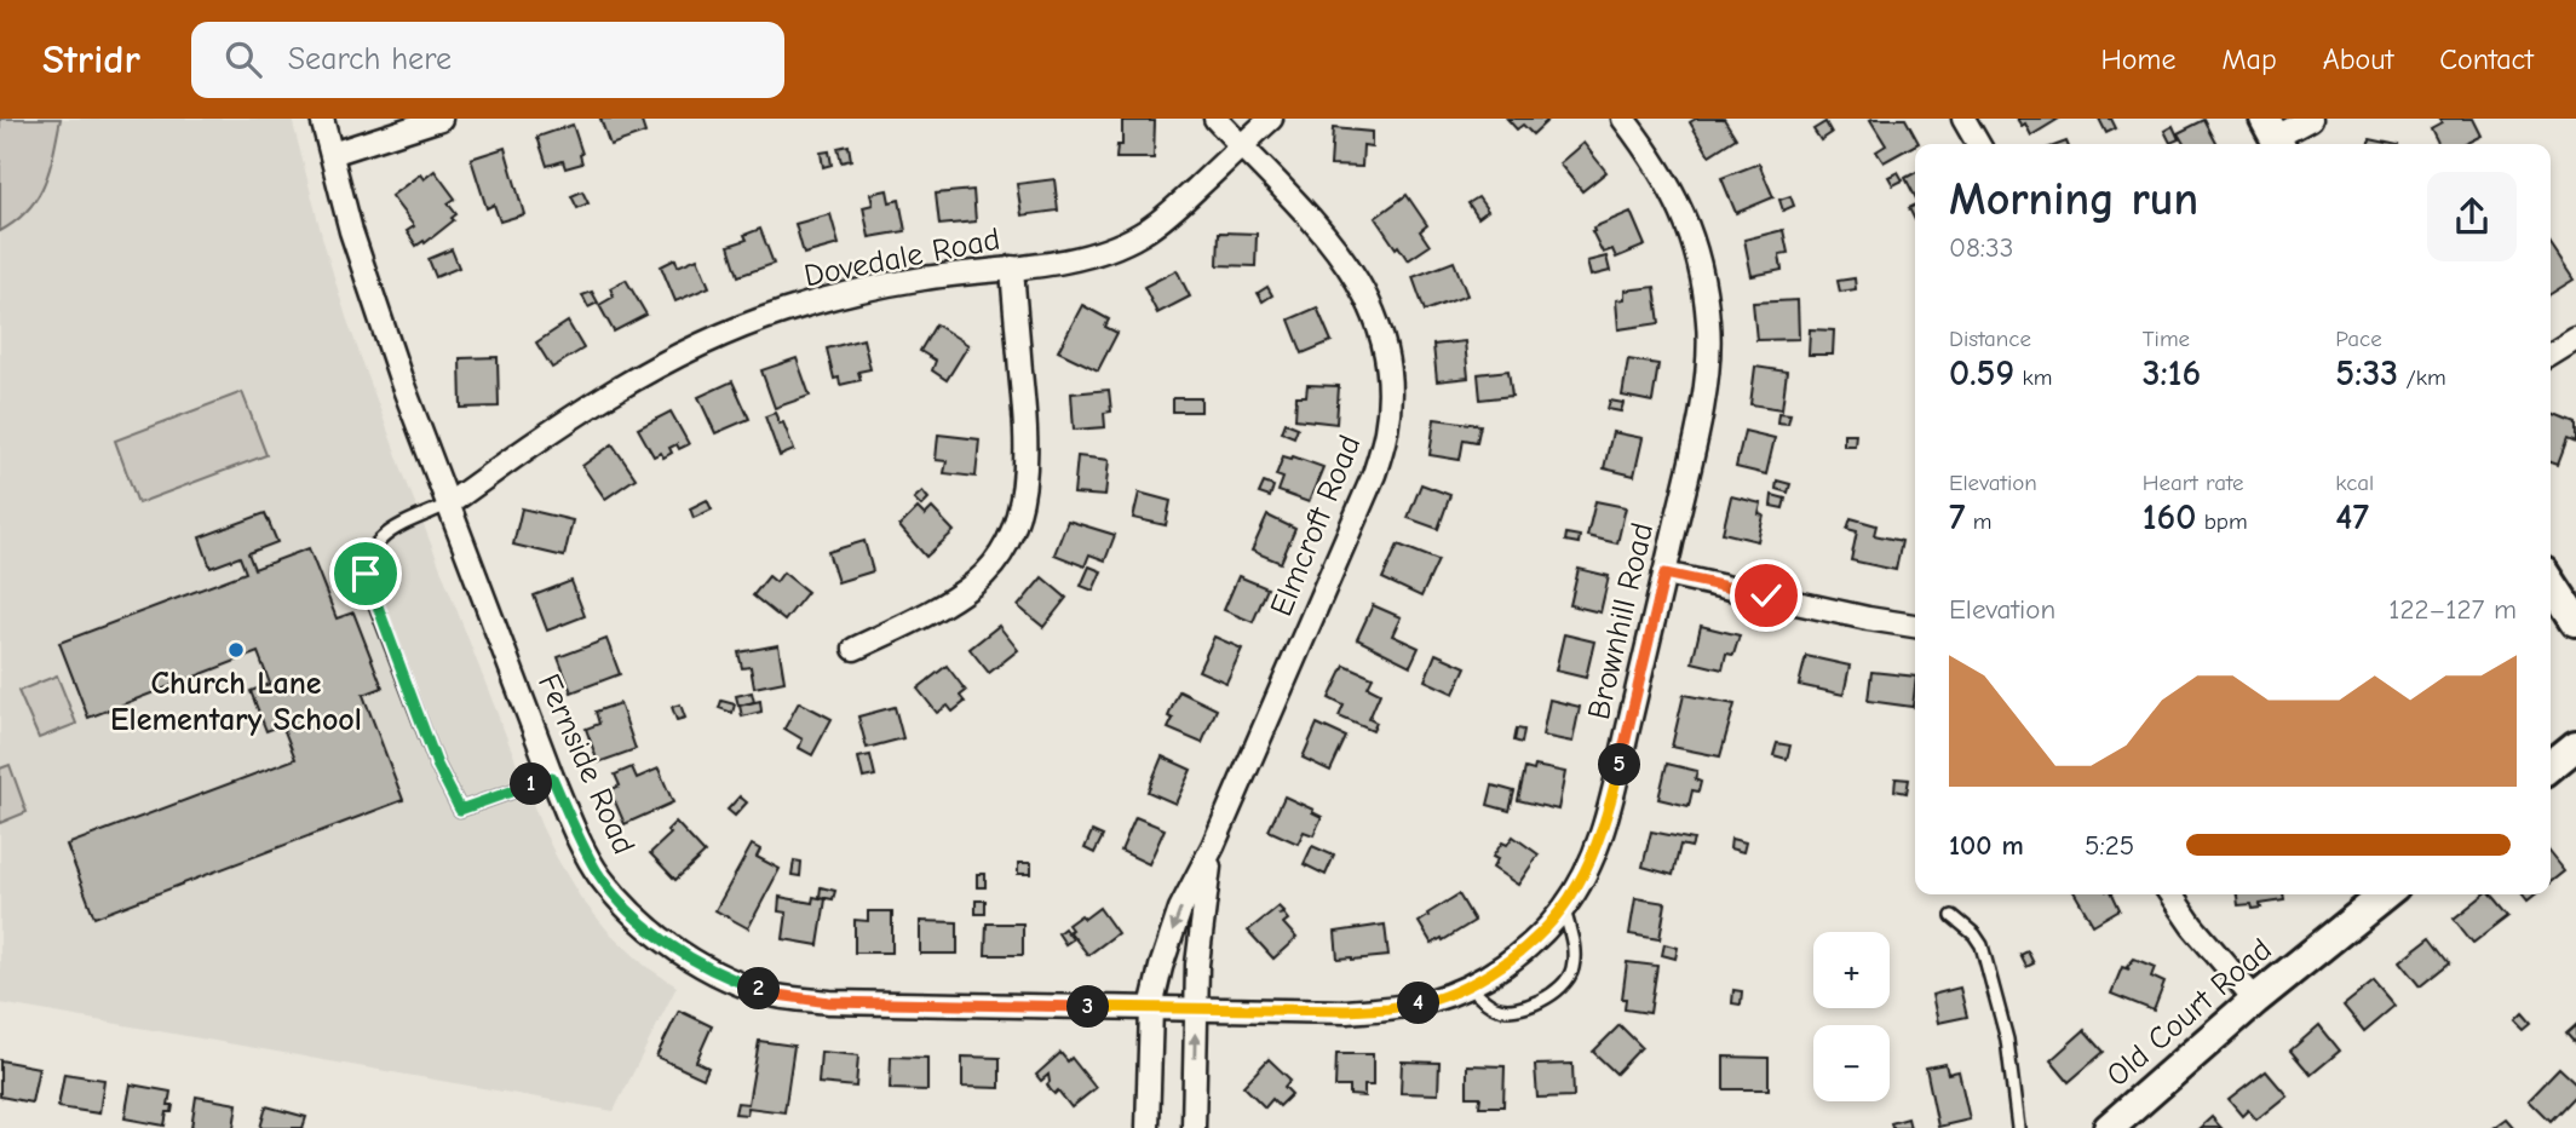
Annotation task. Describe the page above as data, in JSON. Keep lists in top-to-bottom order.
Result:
{
  "streets": {
    "main road": ["Old Court Road"],
    "street": [
      "Dovedale Road",
      "Elmcroft Road",
      "Brownhill Road",
      "Fernside Road"
    ]
  },
  "crossings": [
    ["Dovedale Road", "Elmcroft Road"],
    ["Dovedale Road", "Fernside Road"],
    ["Elmcroft Road", "Brownhill Road"],
    ["Elmcroft Road", "Fernside Road"],
    ["Brownhill Road", "Fernside Road"]
  ],
  "places": ["Church Lane Elementary School"],
  "page": {
    "header": "Stridr",
    "search": "Search here",
    "nav": [
      "Home",
      "Map",
      "About",
      "Contact"
    ],
    "heading": ["Morning run", "08:33"],
    "stats": [
      ["Distance", "0.59 km"],
      ["Time", "3:16"],
      ["Pace", "5:33 /km"],
      ["Elevation", "7 m"],
      ["Heart rate", "160 bpm"],
      ["kcal", "47"]
    ],
    "chart": ["Elevation", "122–127 m"],
    "pins": [
      "5",
      "1",
      "2",
      "4",
      "3"
    ],
    "list": [
      {
        "name": "100 m",
        "note": "5:25"
      }
    ],
    "map_buttons": ["+", "−"]
  }
}
